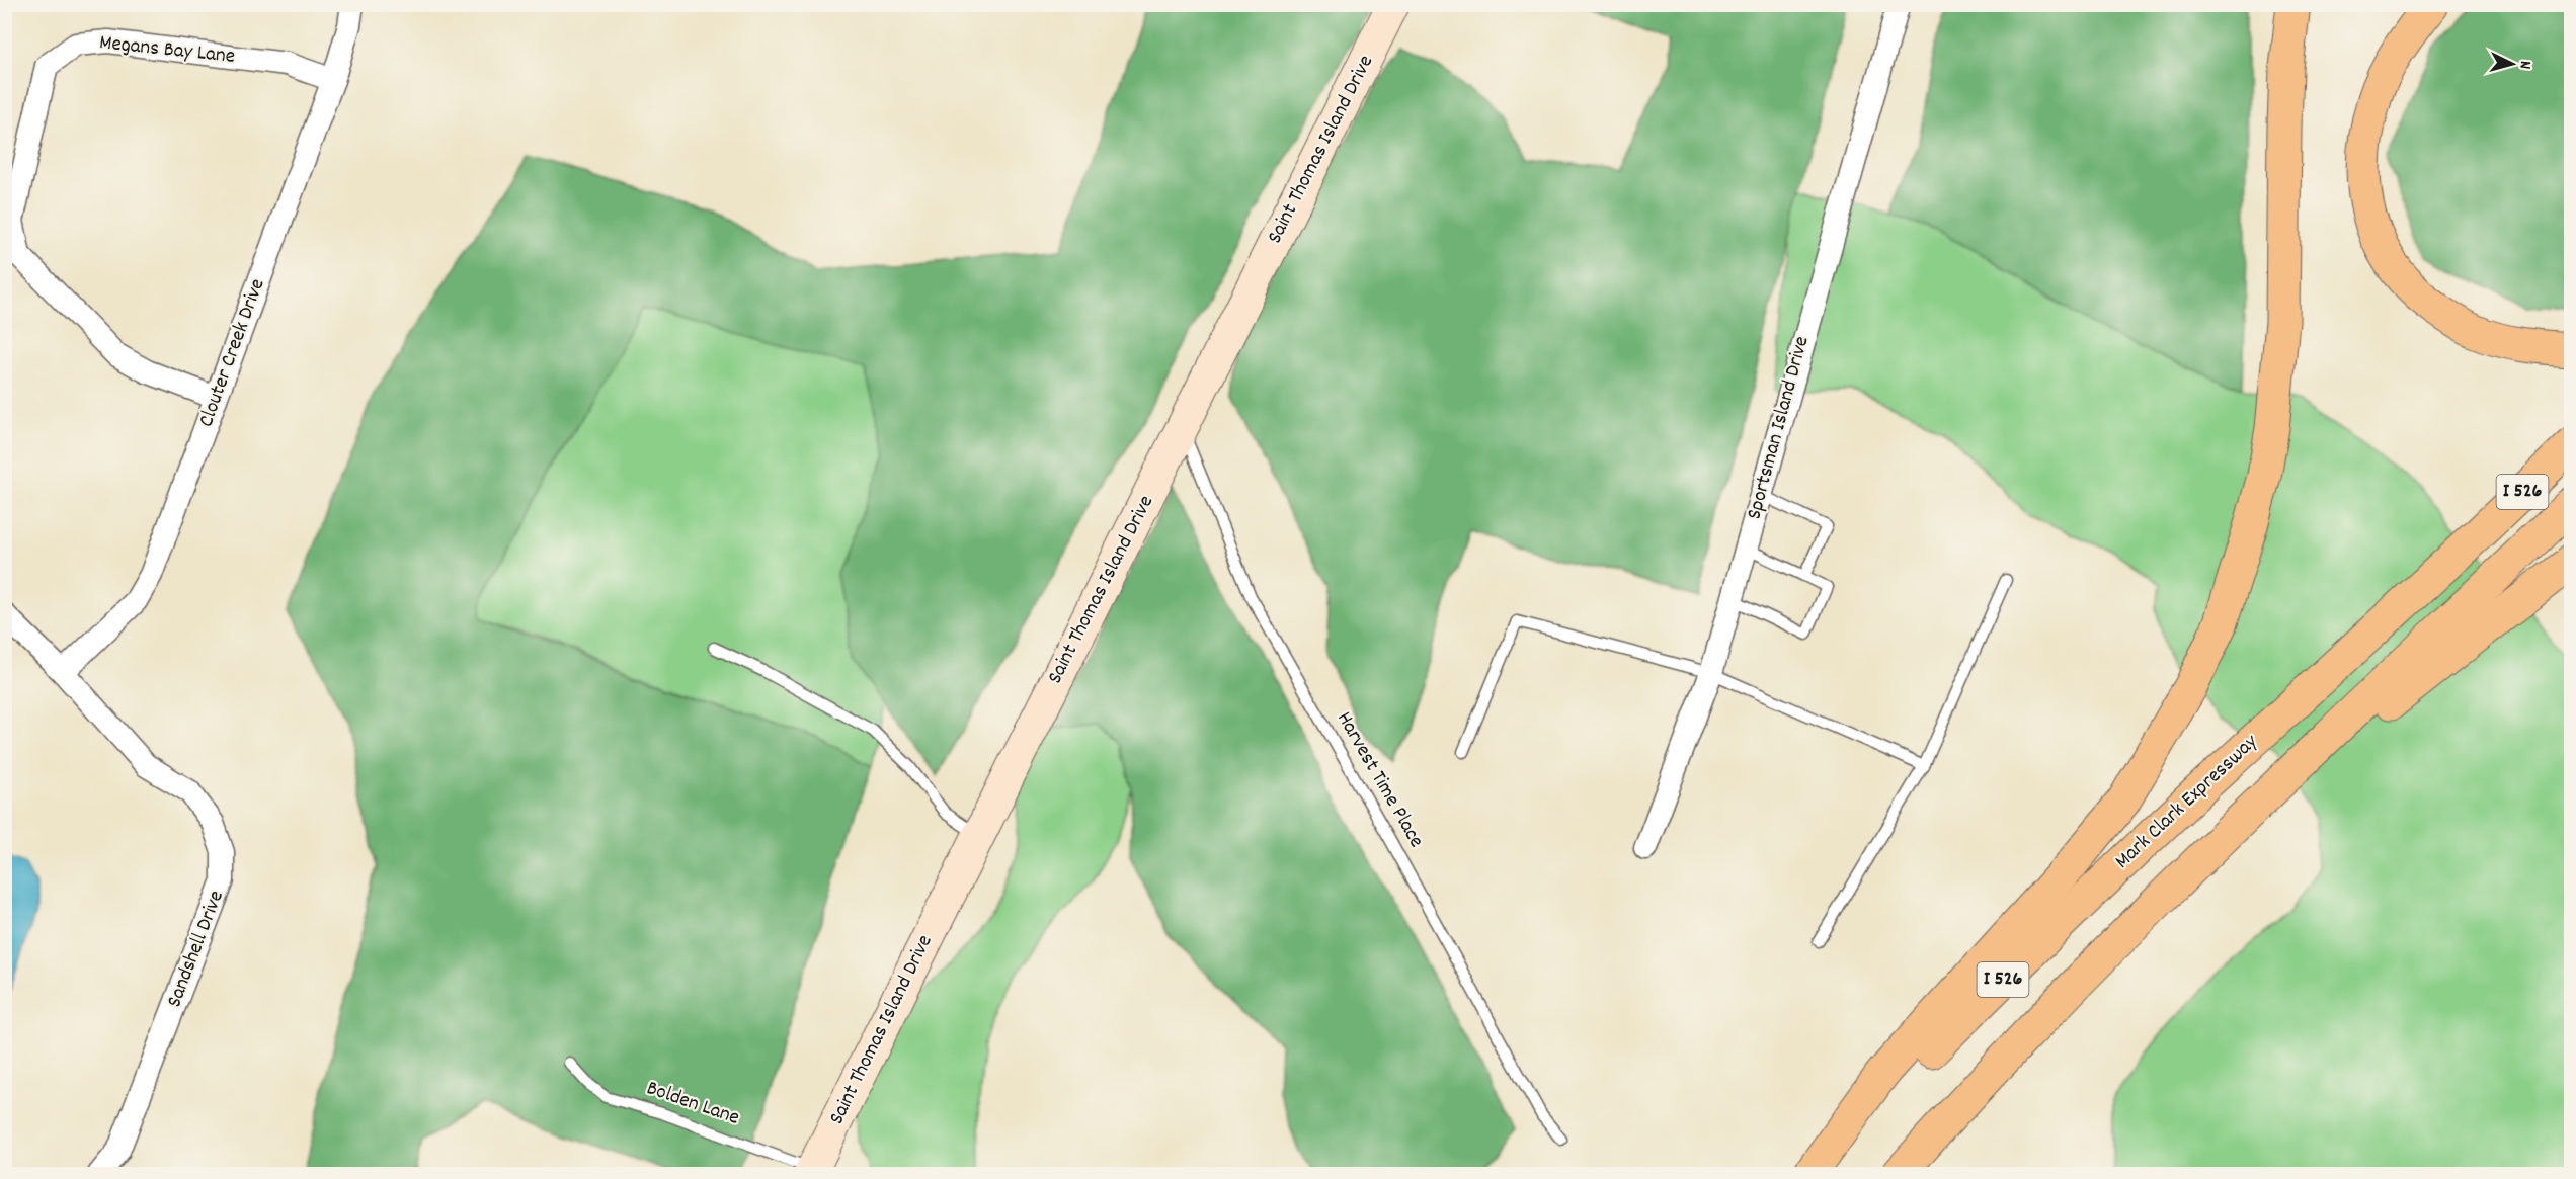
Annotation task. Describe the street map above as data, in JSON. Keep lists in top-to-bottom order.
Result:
{
  "streets": {
    "highway": ["I 526", "Mark Clark Expressway"],
    "main road": ["Saint Thomas Island Drive"],
    "street": [
      "Megans Bay Lane",
      "Clouter Creek Drive",
      "Sportsman Island Drive",
      "Sandshell Drive"
    ],
    "lane": ["Harvest Time Place", "Bolden Lane"]
  },
  "crossings": [
    ["Megans Bay Lane", "Clouter Creek Drive"],
    ["Saint Thomas Island Drive", "Harvest Time Place"],
    ["Saint Thomas Island Drive", "Bolden Lane"],
    ["Clouter Creek Drive", "Sandshell Drive"]
  ],
  "north": "right"
}
